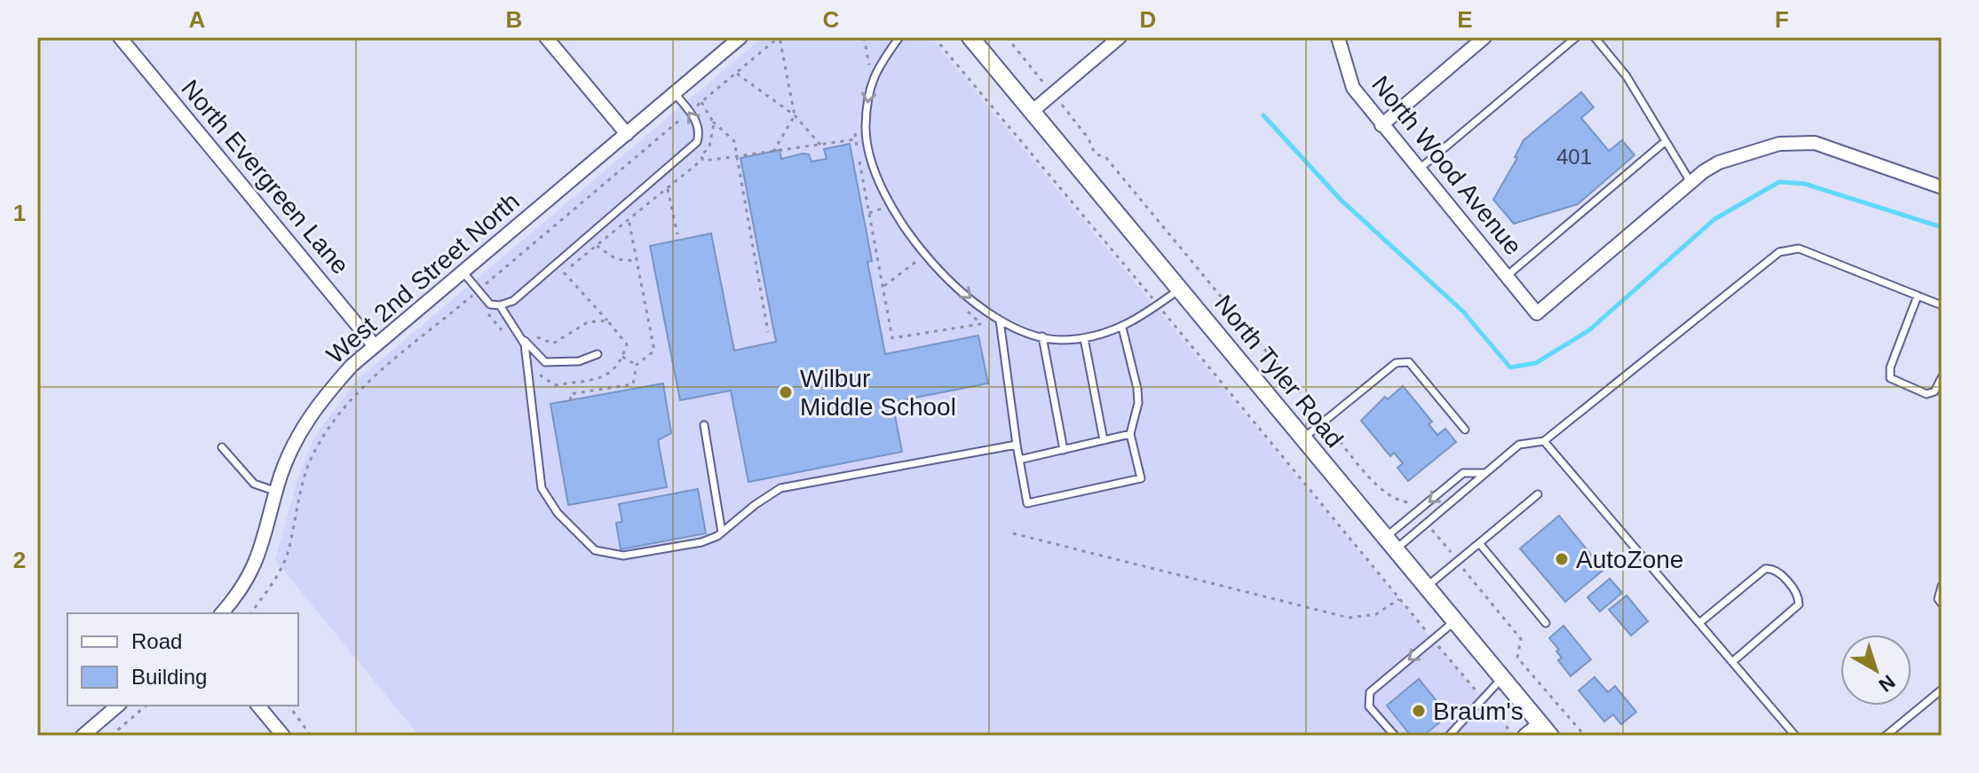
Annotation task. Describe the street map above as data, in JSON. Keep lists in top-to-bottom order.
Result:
{
  "streets": {
    "main road": ["North Tyler Road"],
    "street": ["North Wood Avenue", "North Evergreen Lane", "West 2nd Street North"]
  },
  "crossings": [
    ["North Evergreen Lane", "West 2nd Street North"]
  ],
  "places": ["Wilbur Middle School", "AutoZone", "Braum's"],
  "house_numbers": ["401"],
  "legend": ["Road", "Building"],
  "north": "bottom right",
  "grid": {
    "columns": [
      "A",
      "B",
      "C",
      "D",
      "E",
      "F"
    ],
    "rows": ["1", "2"]
  }
}
